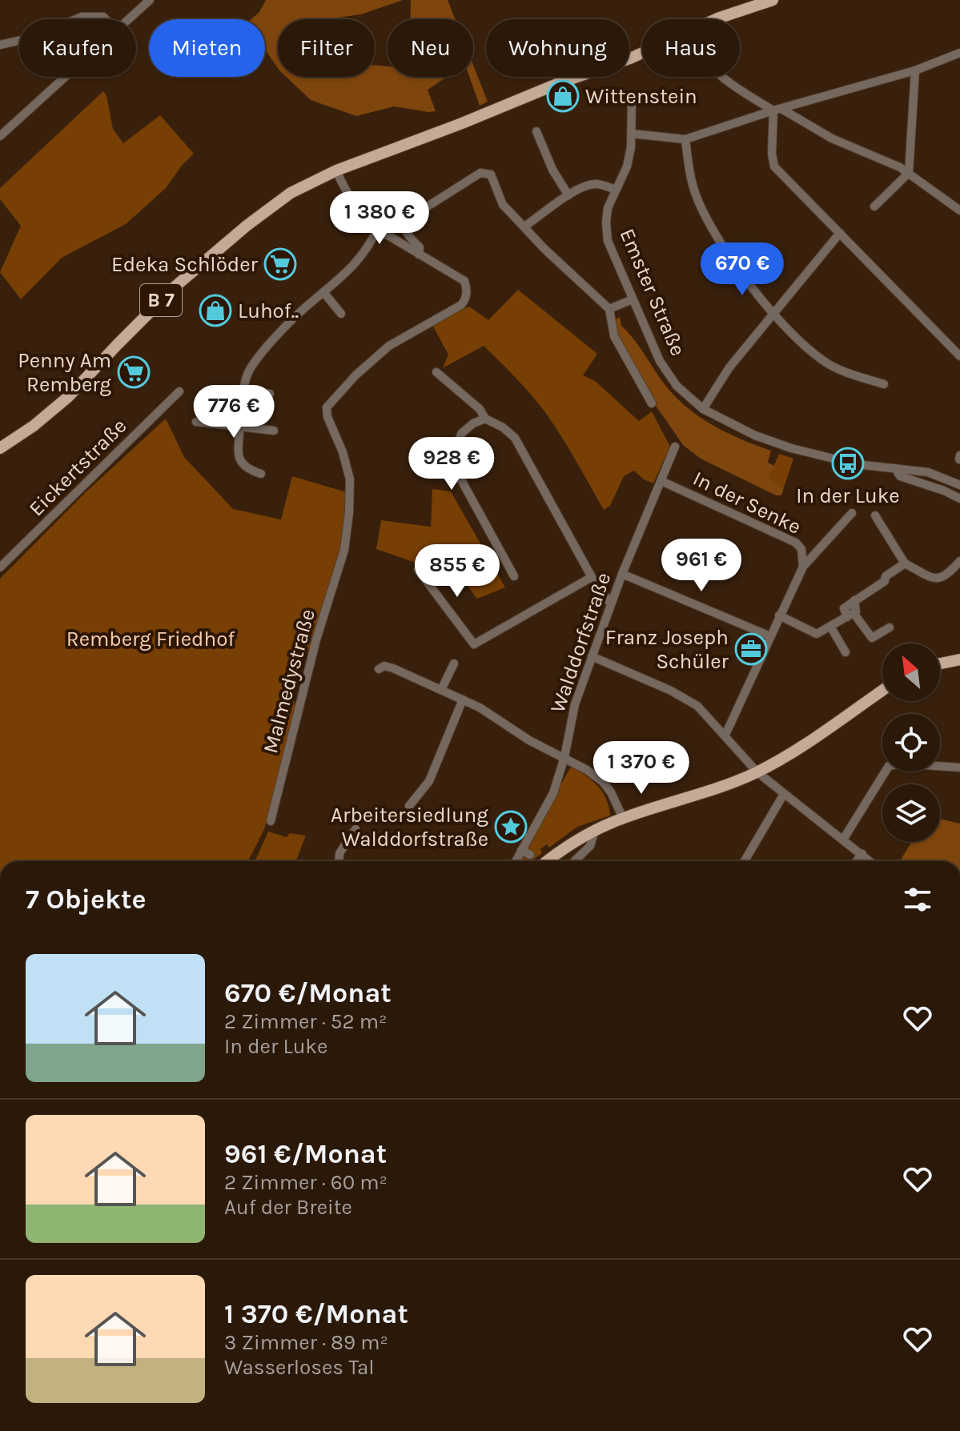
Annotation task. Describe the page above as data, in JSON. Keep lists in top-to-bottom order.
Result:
{
  "streets": {
    "main road": ["B 7"],
    "street": [
      "Emster Straße",
      "Eickertstraße",
      "In der Senke",
      "Walddorfstraße",
      "Malmedystraße"
    ]
  },
  "crossings": [
    ["In der Senke", "Walddorfstraße"]
  ],
  "parks": ["Remberg Friedhof"],
  "places": {
    "shop": ["Wittenstein", "Luhof.."],
    "supermarket": ["Edeka Schlöder", "Penny Am Remberg"],
    "bus stop": ["In der Luke"],
    "office": ["Franz Joseph Schüler"],
    "place": ["Arbeitersiedlung Walddorfstraße"]
  },
  "north": "top left",
  "page": {
    "chip": [
      "Kaufen",
      "Mieten",
      "Filter",
      "Neu",
      "Wohnung",
      "Haus"
    ],
    "price": [
      "1 380 €",
      "670 €",
      "776 €",
      "928 €",
      "961 €",
      "855 €",
      "1 370 €"
    ],
    "heading": "7 Objekte",
    "list": [
      {
        "name": "670 €/Monat",
        "note": "2 Zimmer · 52 m² · In der Luke"
      },
      {
        "name": "961 €/Monat",
        "note": "2 Zimmer · 60 m² · Auf der Breite"
      },
      {
        "name": "1 370 €/Monat",
        "note": "3 Zimmer · 89 m² · Wasserloses Tal"
      }
    ]
  }
}
